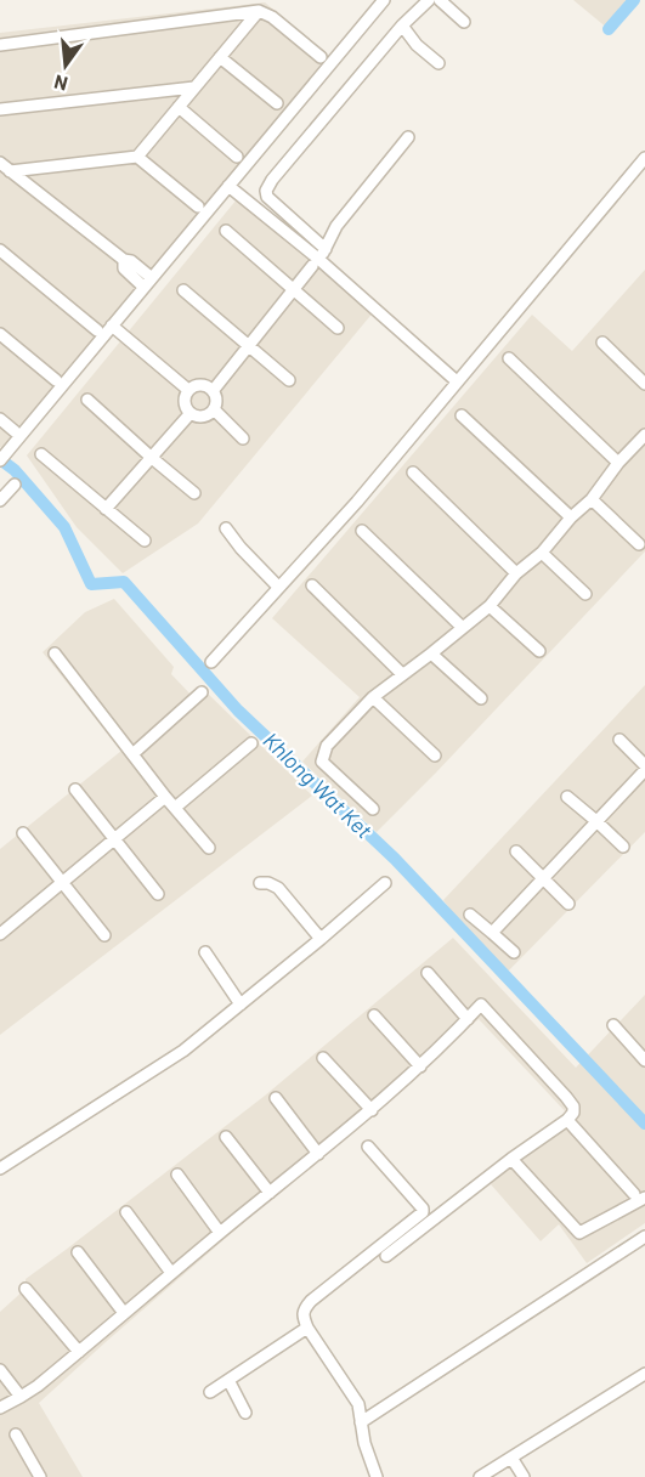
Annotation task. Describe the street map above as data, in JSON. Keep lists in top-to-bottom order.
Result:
{
  "water": ["Khlong Wat Ket"],
  "north": "bottom"
}
